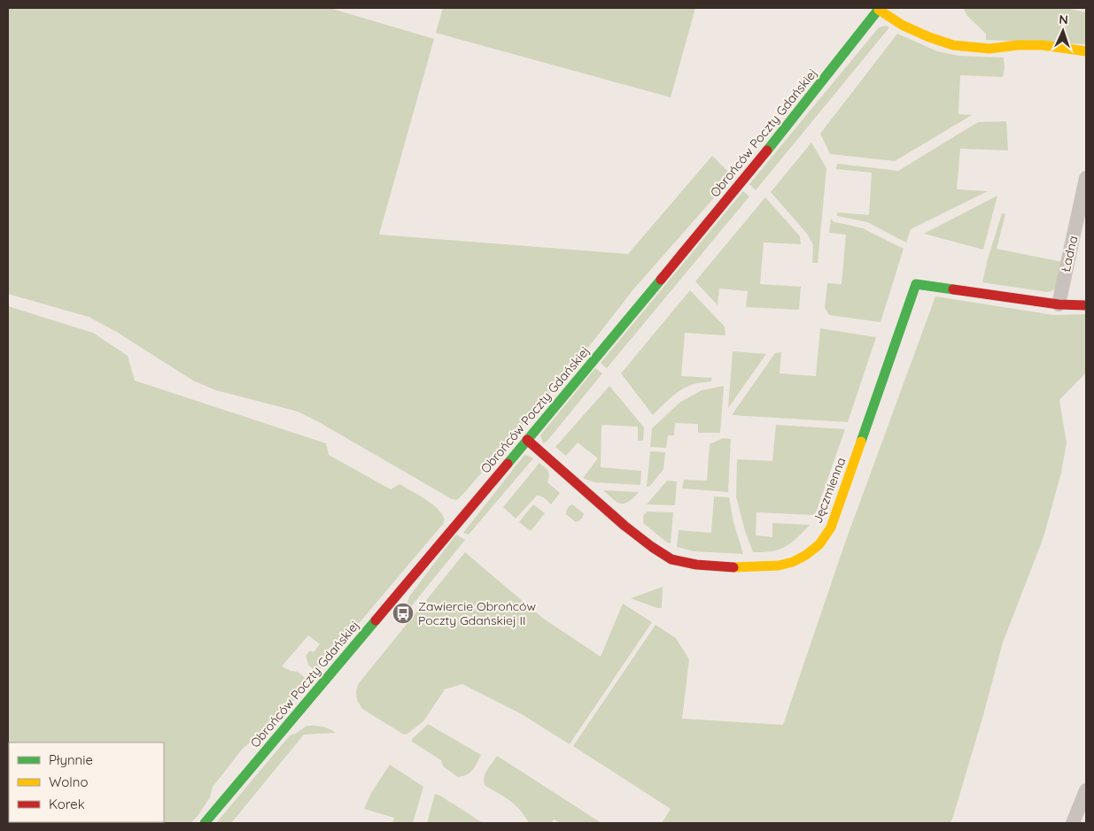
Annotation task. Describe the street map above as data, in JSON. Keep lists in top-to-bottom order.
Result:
{
  "streets": {
    "street": ["Obrońców Poczty Gdańskiej", "Ładna", "Jęczmienna"]
  },
  "crossings": [
    ["Obrońców Poczty Gdańskiej", "Jęczmienna"],
    ["Ładna", "Jęczmienna"]
  ],
  "places": {
    "bus stop": ["Zawiercie Obrońców Poczty Gdańskiej II"]
  },
  "legend": ["Płynnie", "Wolno", "Korek"],
  "north": "top"
}
